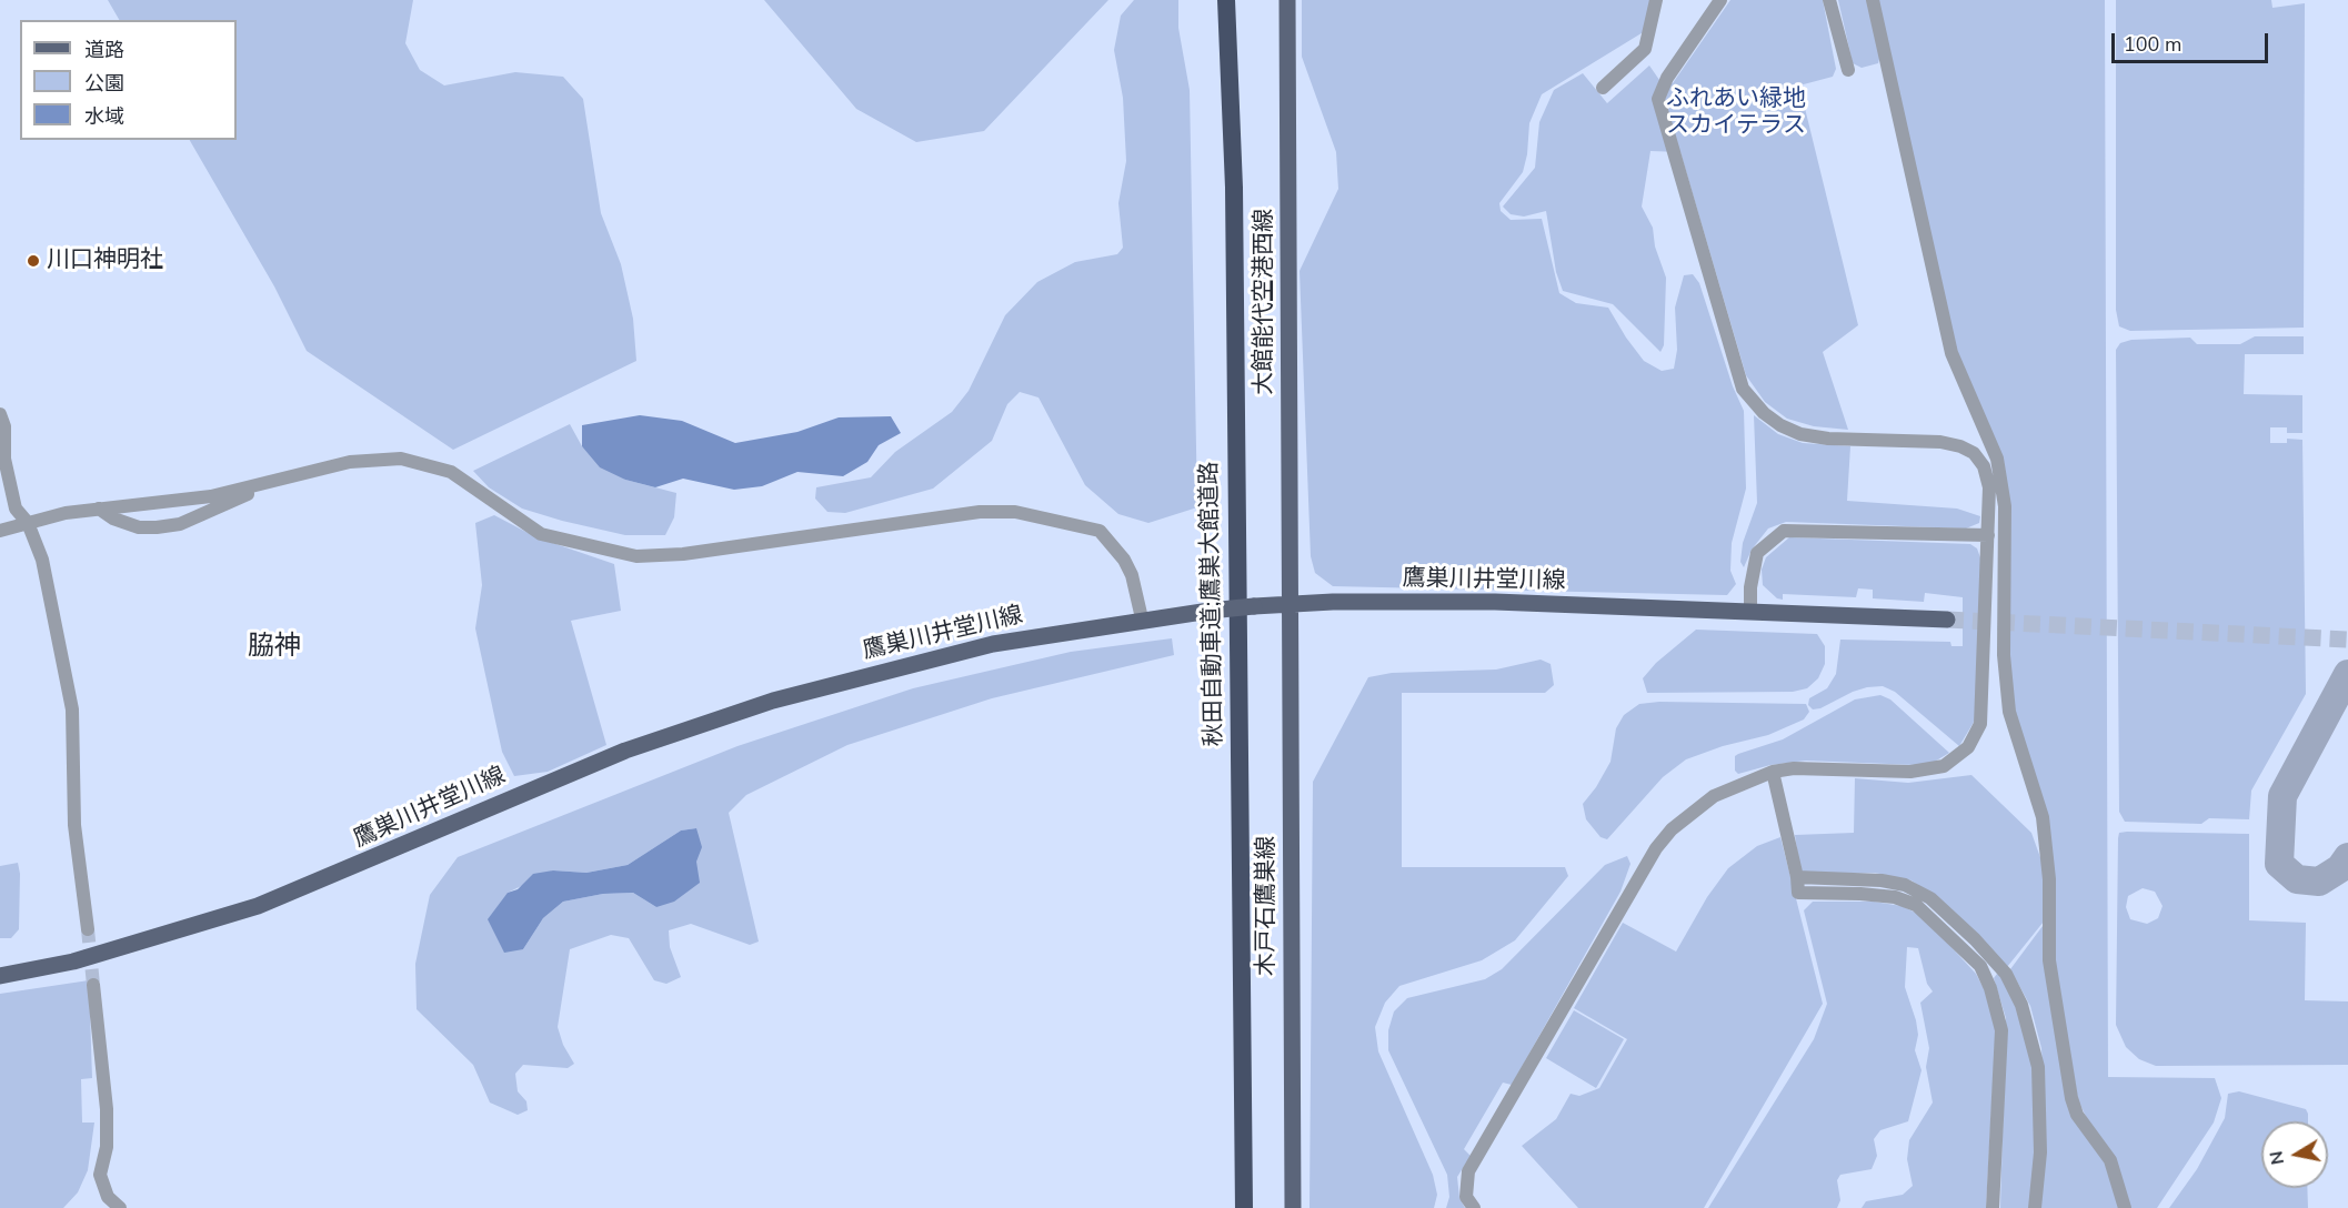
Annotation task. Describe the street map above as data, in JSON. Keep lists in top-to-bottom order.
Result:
{
  "streets": {
    "highway": ["秋田自動車道;鷹巣大館道路"],
    "main road": ["大館能代空港西線", "鷹巣川井堂川線", "木戸石鷹巣線"]
  },
  "crossings": [
    ["大館能代空港西線", "鷹巣川井堂川線"],
    ["大館能代空港西線", "木戸石鷹巣線"],
    ["鷹巣川井堂川線", "木戸石鷹巣線"]
  ],
  "districts": ["脇神"],
  "parks": ["ふれあい緑地 スカイテラス"],
  "places": ["川口神明社"],
  "legend": ["道路", "公園", "水域"],
  "scale_bar": "100 m",
  "north": "left"
}
